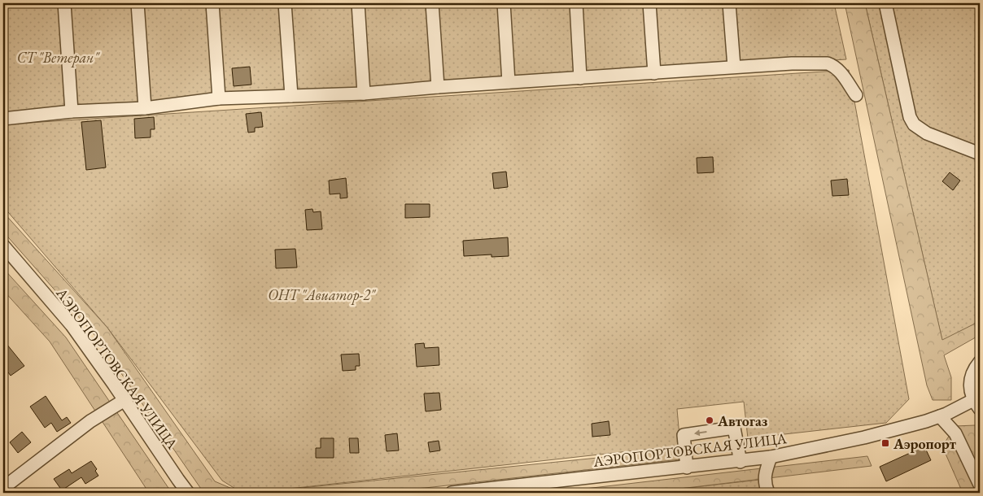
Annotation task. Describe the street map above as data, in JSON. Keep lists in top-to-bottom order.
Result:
{
  "streets": {
    "street": ["АЭРОПОРТОВСКАЯ УЛИЦА"]
  },
  "parks": ["СТ \"Ветеран\"", "ОНТ \"Авиатор-2\""],
  "places": {
    "other": ["Автогаз"],
    "transit": ["Аэропорт"]
  }
}
